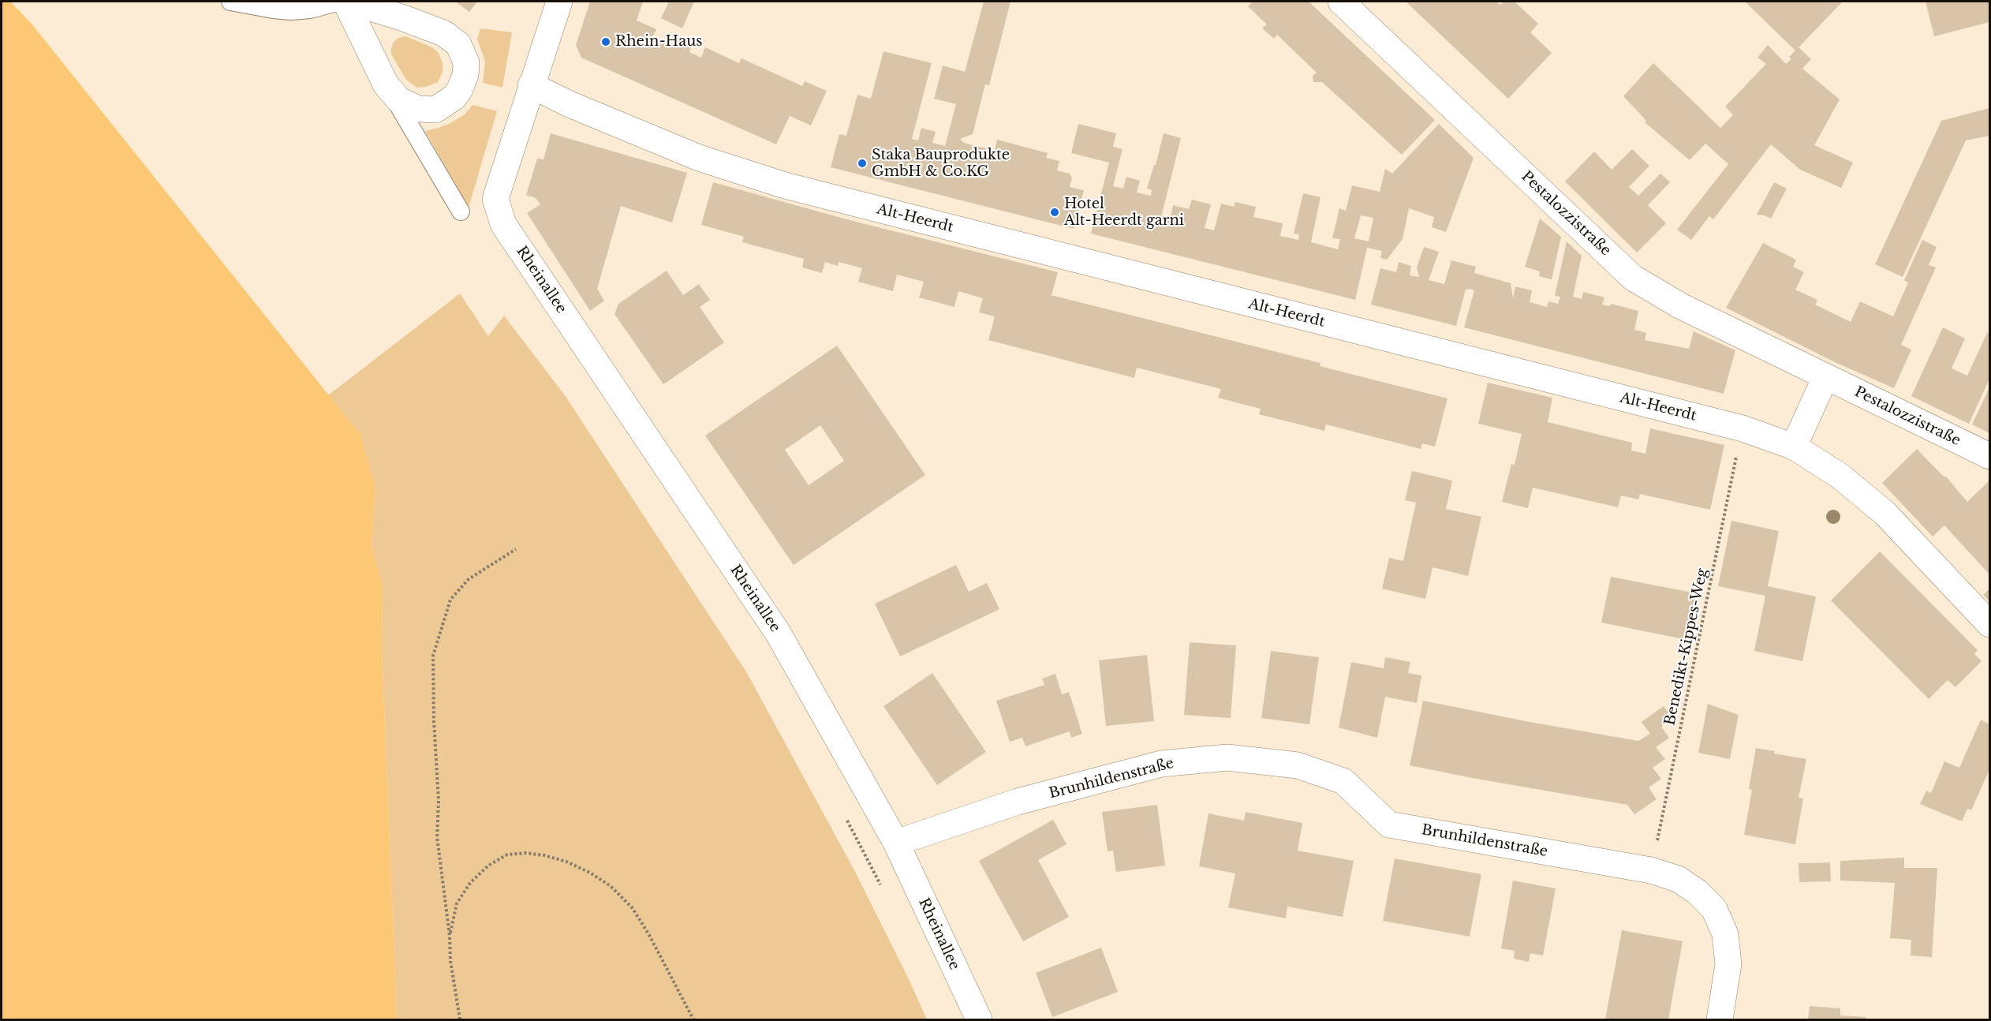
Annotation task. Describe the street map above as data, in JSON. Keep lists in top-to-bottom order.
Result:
{
  "streets": {
    "street": [
      "Pestalozzistraße",
      "Alt-Heerdt",
      "Rheinallee",
      "Brunhildenstraße"
    ],
    "path": ["Benedikt-Kippes-Weg"]
  },
  "crossings": [
    ["Alt-Heerdt", "Rheinallee"],
    ["Alt-Heerdt", "Benedikt-Kippes-Weg"],
    ["Rheinallee", "Brunhildenstraße"],
    ["Benedikt-Kippes-Weg", "Brunhildenstraße"]
  ],
  "places": ["Rhein-Haus", "Staka Bauprodukte GmbH & Co.KG", "Hotel Alt-Heerdt garni"]
}
